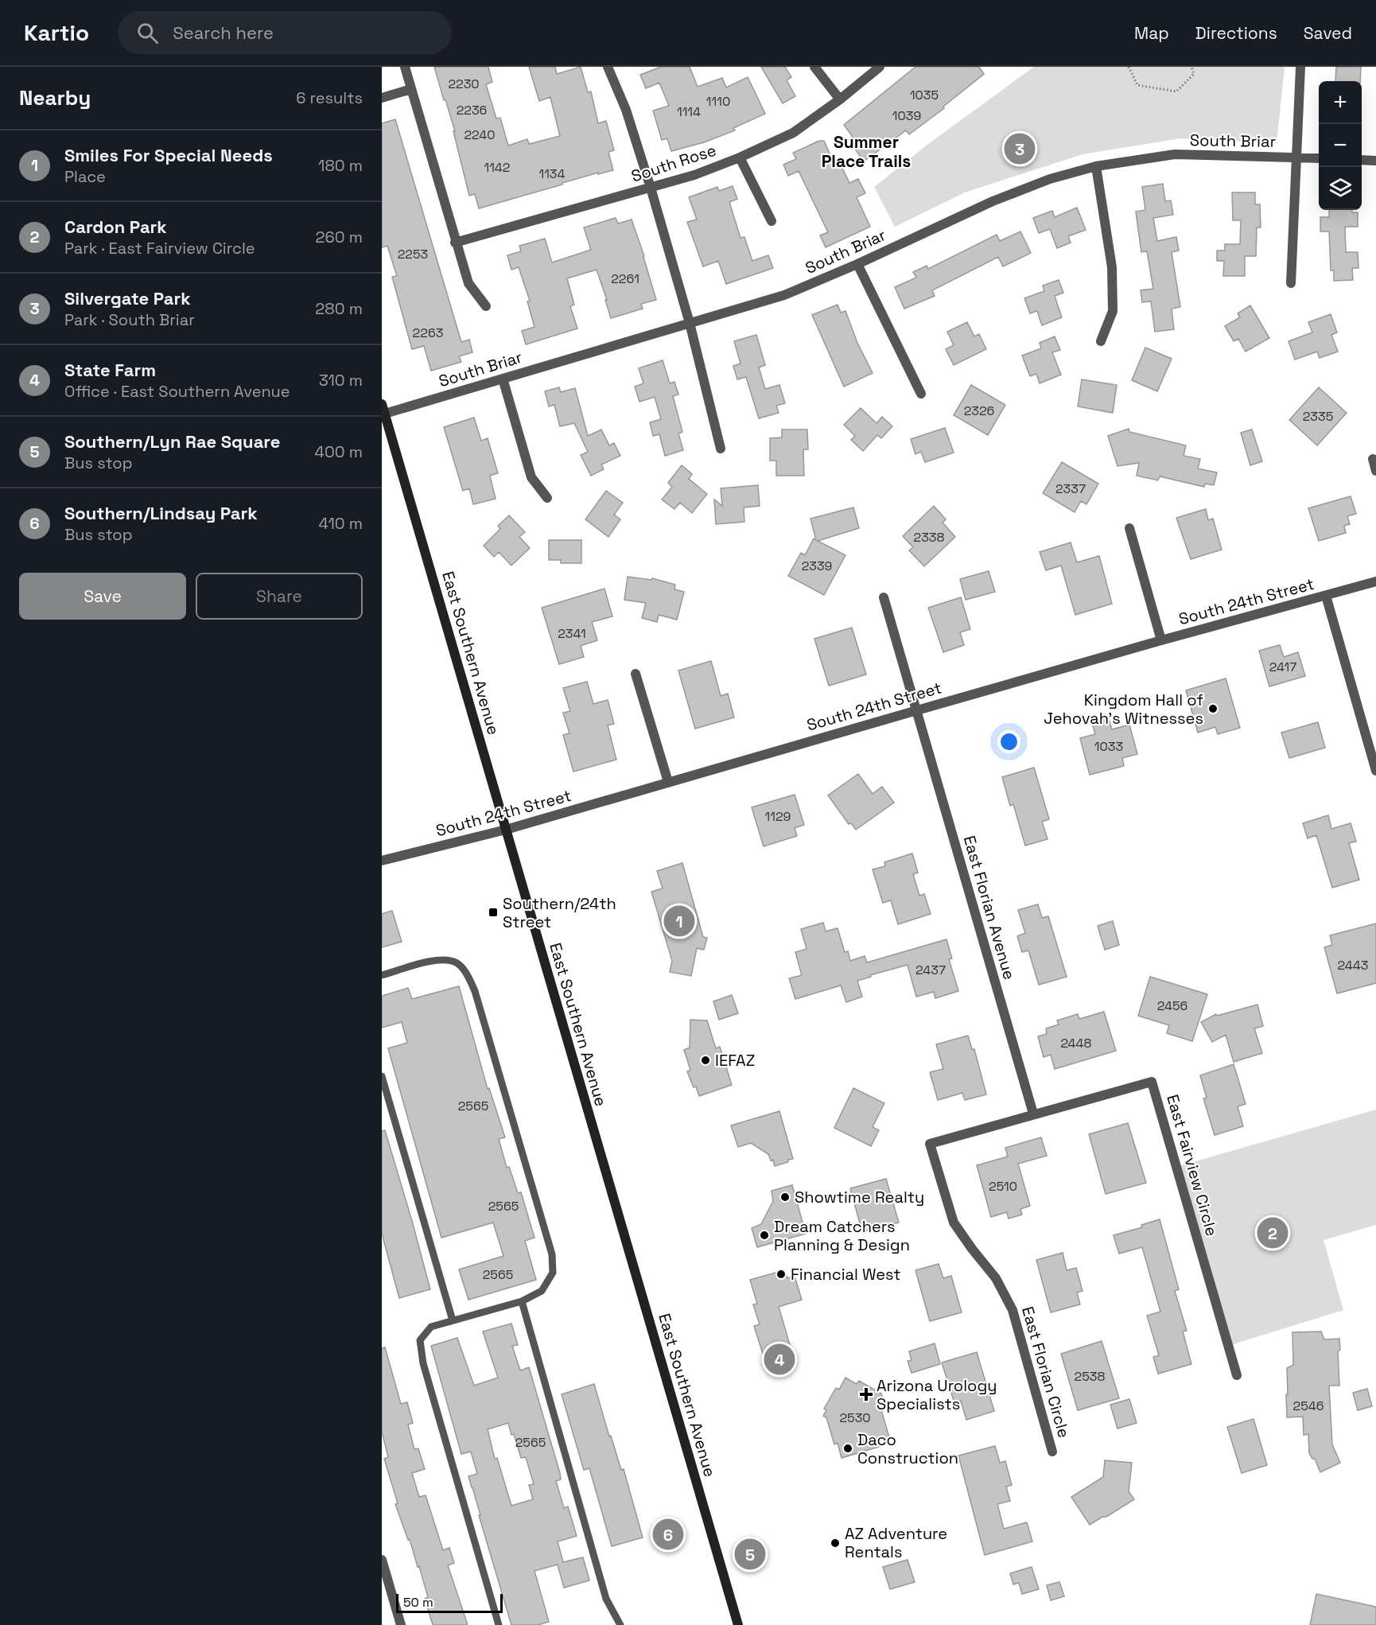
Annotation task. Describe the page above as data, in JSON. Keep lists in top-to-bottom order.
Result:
{
  "streets": {
    "main road": ["East Southern Avenue"],
    "street": [
      "South Briar",
      "South Rose",
      "South 24th Street",
      "East Florian Avenue",
      "East Fairview Circle",
      "East Florian Circle"
    ]
  },
  "crossings": [
    ["South Briar", "East Southern Avenue"],
    ["South 24th Street", "East Southern Avenue"],
    ["South 24th Street", "East Florian Avenue"],
    ["East Florian Avenue", "East Fairview Circle"],
    ["East Florian Avenue", "East Florian Circle"],
    ["East Fairview Circle", "East Florian Circle"]
  ],
  "districts": ["Summer Place Trails"],
  "places": {
    "other": [
      "Kingdom Hall of Jehovah's Witnesses",
      "IEFAZ",
      "Showtime Realty",
      "Dream Catchers Planning & Design",
      "Financial West",
      "Daco Construction",
      "AZ Adventure Rentals"
    ],
    "transit": ["Southern/24th Street"],
    "health": ["Arizona Urology Specialists"]
  },
  "house_numbers": [
    "2230",
    "1035",
    "1110",
    "2236",
    "1114",
    "1039",
    "2240",
    "1142",
    "1134",
    "2253",
    "2261",
    "2263",
    "2326",
    "2335",
    "2337",
    "2338",
    "2339",
    "2341",
    "2417",
    "1033",
    "1129",
    "2443",
    "2437",
    "2456",
    "2448",
    "2565",
    "2510",
    "2565",
    "2565",
    "2538",
    "2546",
    "2530",
    "2565"
  ],
  "scale_bar": "50 m",
  "page": {
    "header": "Kartio",
    "search": "Search here",
    "nav": ["Map", "Directions", "Saved"],
    "heading": ["Nearby", "6 results"],
    "map_buttons": ["+", "−"],
    "list": [
      {
        "mark": "1",
        "name": "Smiles For Special Needs",
        "note": "Place",
        "value": "180 m"
      },
      {
        "mark": "2",
        "name": "Cardon Park",
        "note": "Park · East Fairview Circle",
        "value": "260 m"
      },
      {
        "mark": "3",
        "name": "Silvergate Park",
        "note": "Park · South Briar",
        "value": "280 m"
      },
      {
        "mark": "4",
        "name": "State Farm",
        "note": "Office · East Southern Avenue",
        "value": "310 m"
      },
      {
        "mark": "5",
        "name": "Southern/Lyn Rae Square",
        "note": "Bus stop",
        "value": "400 m"
      },
      {
        "mark": "6",
        "name": "Southern/Lindsay Park",
        "note": "Bus stop",
        "value": "410 m"
      }
    ],
    "pins": [
      "3",
      "1",
      "2",
      "4",
      "6",
      "5"
    ],
    "buttons": ["Save", "Share"],
    "scale": "50 m"
  }
}
